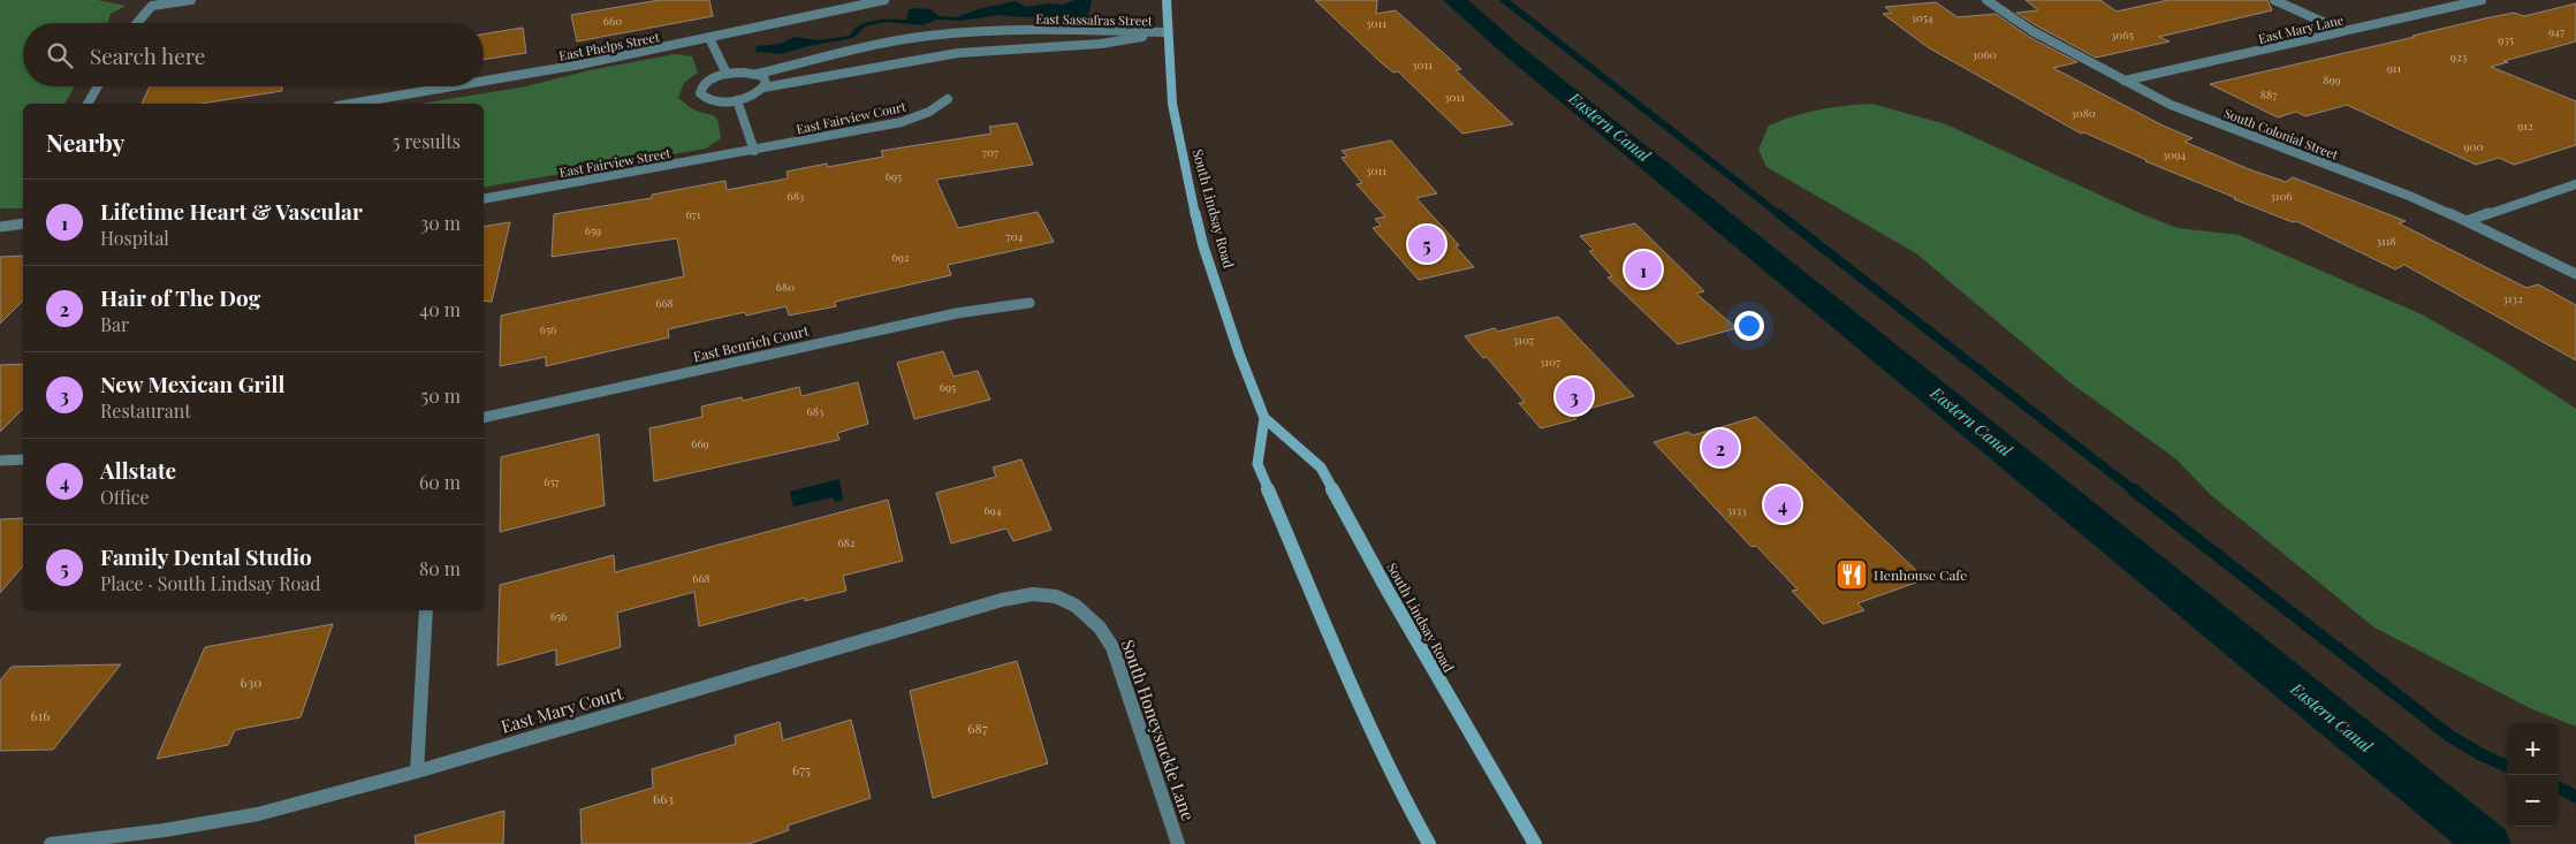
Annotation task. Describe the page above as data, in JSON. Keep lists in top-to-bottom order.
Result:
{
  "streets": {
    "main road": ["South Lindsay Road"],
    "street": [
      "East Sassafras Street",
      "East Mary Lane",
      "East Phelps Street",
      "East Fairview Court",
      "South Colonial Street",
      "East Fairview Street",
      "East Benrich Court",
      "East Mary Court",
      "South Honeysuckle Lane"
    ]
  },
  "crossings": [
    ["East Sassafras Street", "South Lindsay Road"],
    ["East Mary Lane", "South Colonial Street"],
    ["East Fairview Court", "East Fairview Street"],
    ["East Mary Court", "South Honeysuckle Lane"]
  ],
  "water": ["Eastern Canal"],
  "places": {
    "restaurant": ["Henhouse Cafe"]
  },
  "house_numbers": [
    "3054",
    "660",
    "3011",
    "947",
    "3065",
    "935",
    "3060",
    "923",
    "3011",
    "911",
    "899",
    "887",
    "3011",
    "3080",
    "912",
    "900",
    "707",
    "3094",
    "3011",
    "695",
    "683",
    "3106",
    "671",
    "659",
    "704",
    "3118",
    "692",
    "680",
    "3132",
    "668",
    "656",
    "3107",
    "3107",
    "695",
    "683",
    "669",
    "657",
    "694",
    "3133",
    "682",
    "668",
    "656",
    "630",
    "616",
    "687",
    "675",
    "663"
  ],
  "page": {
    "search": "Search here",
    "heading": ["Nearby", "5 results"],
    "list": [
      {
        "mark": "1",
        "name": "Lifetime Heart & Vascular",
        "note": "Hospital",
        "value": "30 m"
      },
      {
        "mark": "2",
        "name": "Hair of The Dog",
        "note": "Bar",
        "value": "40 m"
      },
      {
        "mark": "3",
        "name": "New Mexican Grill",
        "note": "Restaurant",
        "value": "50 m"
      },
      {
        "mark": "4",
        "name": "Allstate",
        "note": "Office",
        "value": "60 m"
      },
      {
        "mark": "5",
        "name": "Family Dental Studio",
        "note": "Place · South Lindsay Road",
        "value": "80 m"
      }
    ],
    "pins": [
      "5",
      "1",
      "3",
      "2",
      "4"
    ],
    "map_buttons": ["+", "−"]
  }
}
